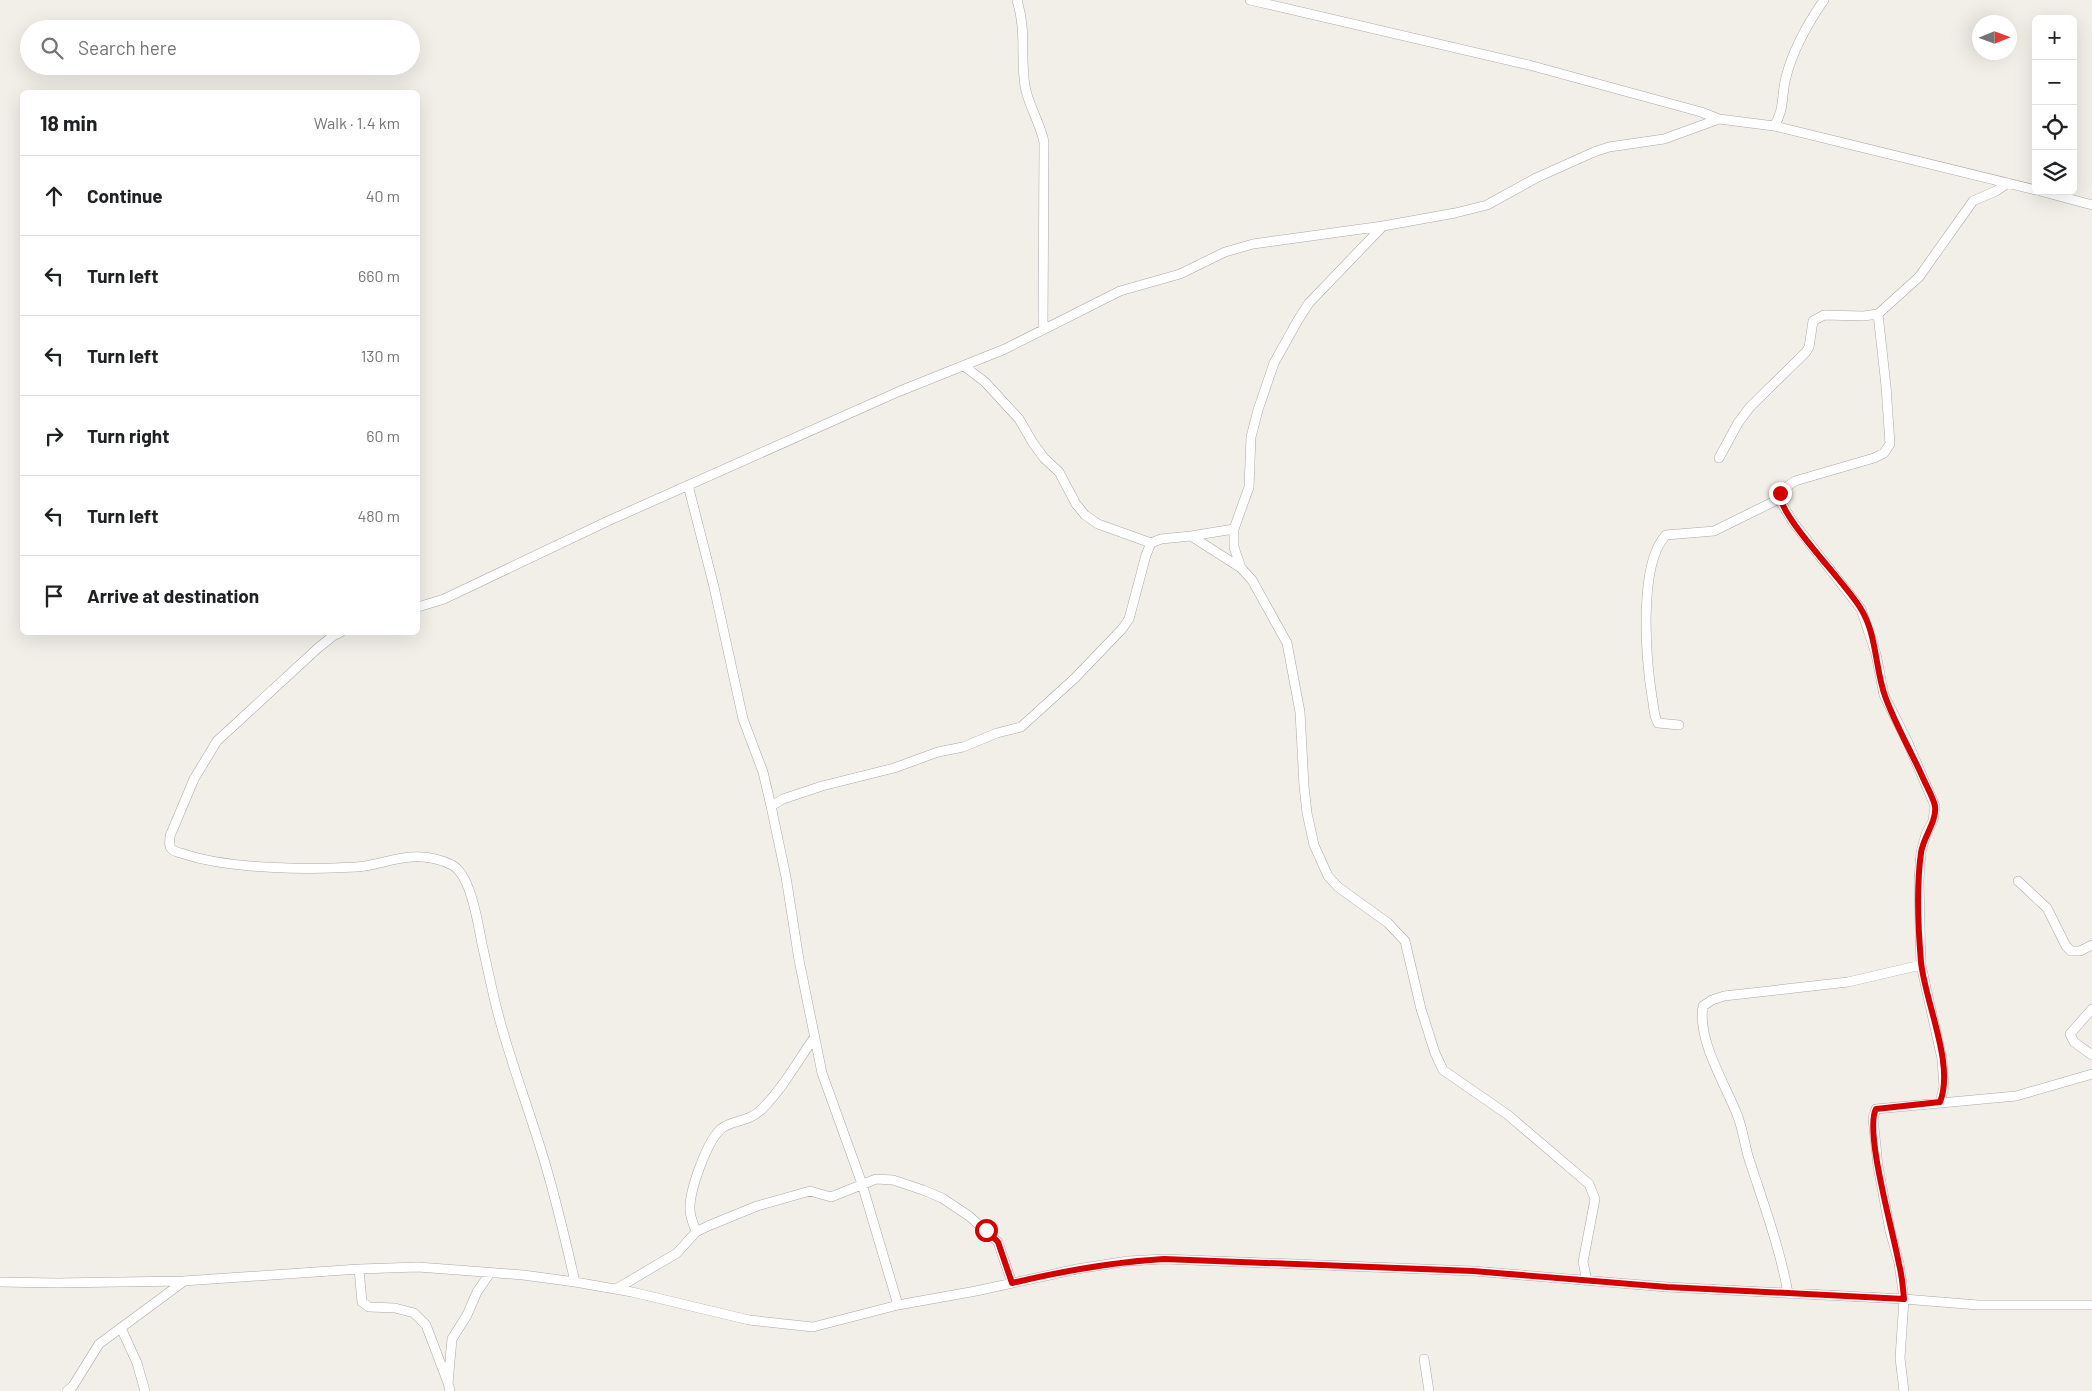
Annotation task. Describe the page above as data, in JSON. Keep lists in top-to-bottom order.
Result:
{
  "north": "right",
  "page": {
    "map_buttons": ["+", "−"],
    "search": "Search here",
    "heading": ["18 min", "Walk · 1.4 km"],
    "list": [
      ["Continue", "40 m"],
      ["Turn left", "660 m"],
      ["Turn left", "130 m"],
      ["Turn right", "60 m"],
      ["Turn left", "480 m"],
      "Arrive at destination"
    ]
  }
}
